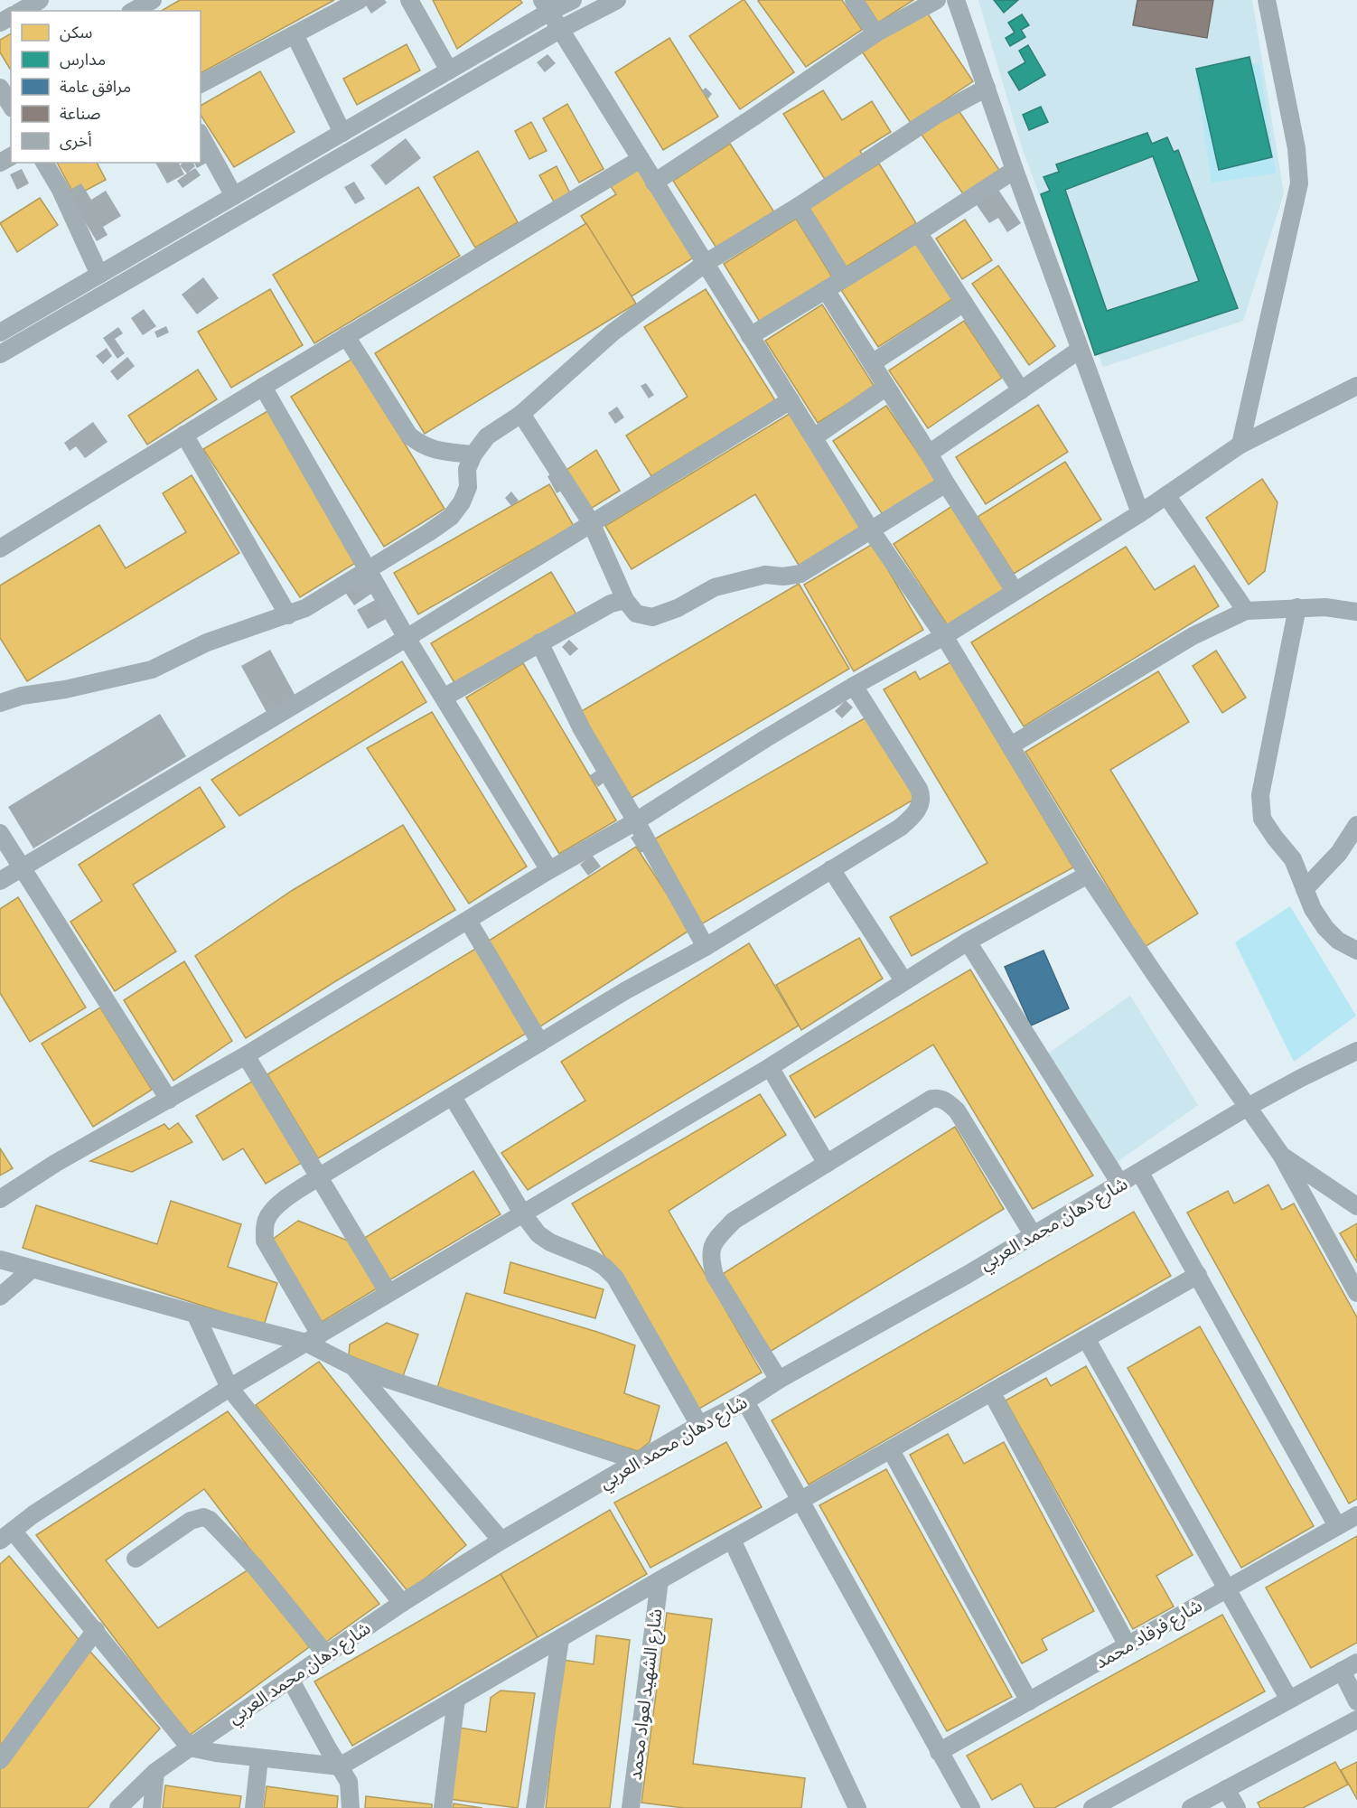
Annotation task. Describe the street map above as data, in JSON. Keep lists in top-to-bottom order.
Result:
{
  "streets": {
    "street": ["شارع دهان محمد العربي", "شارع فرفاد محمد", "شارع الشهيد لعواد محمد"]
  },
  "legend": [
    "سكن",
    "مدارس",
    "مرافق عامة",
    "صناعة",
    "أخرى"
  ]
}
